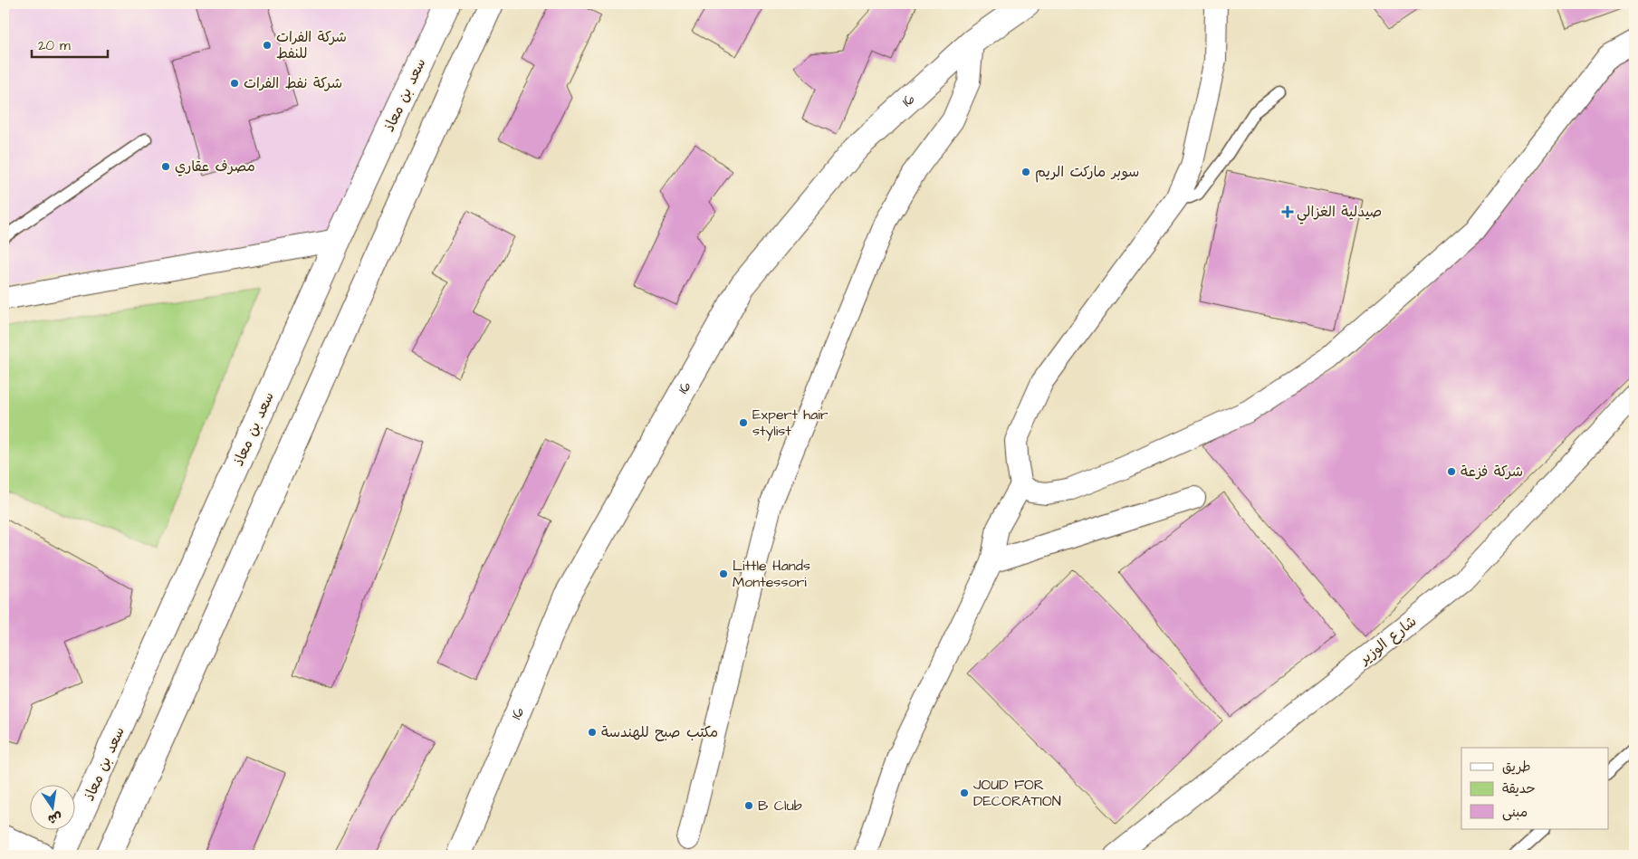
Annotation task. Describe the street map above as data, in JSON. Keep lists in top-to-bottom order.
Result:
{
  "streets": {
    "main road": ["سعد بن معاذ", "16"],
    "street": ["شارع الوزير"]
  },
  "places": {
    "other": [
      "شركة الفرات للنفط",
      "شركة نفط الفرات",
      "مصرف عقاري",
      "سوبر ماركت الريم",
      "Expert hair stylist",
      "شركة فزعة",
      "Little Hands Montessori",
      "مكتب صبح للهندسة",
      "JOUD FOR DECORATION",
      "B Club"
    ],
    "health": ["صيدلية الغزالي"]
  },
  "legend": ["طريق", "حديقة", "مبنى"],
  "scale_bar": "20 m",
  "north": "bottom"
}
